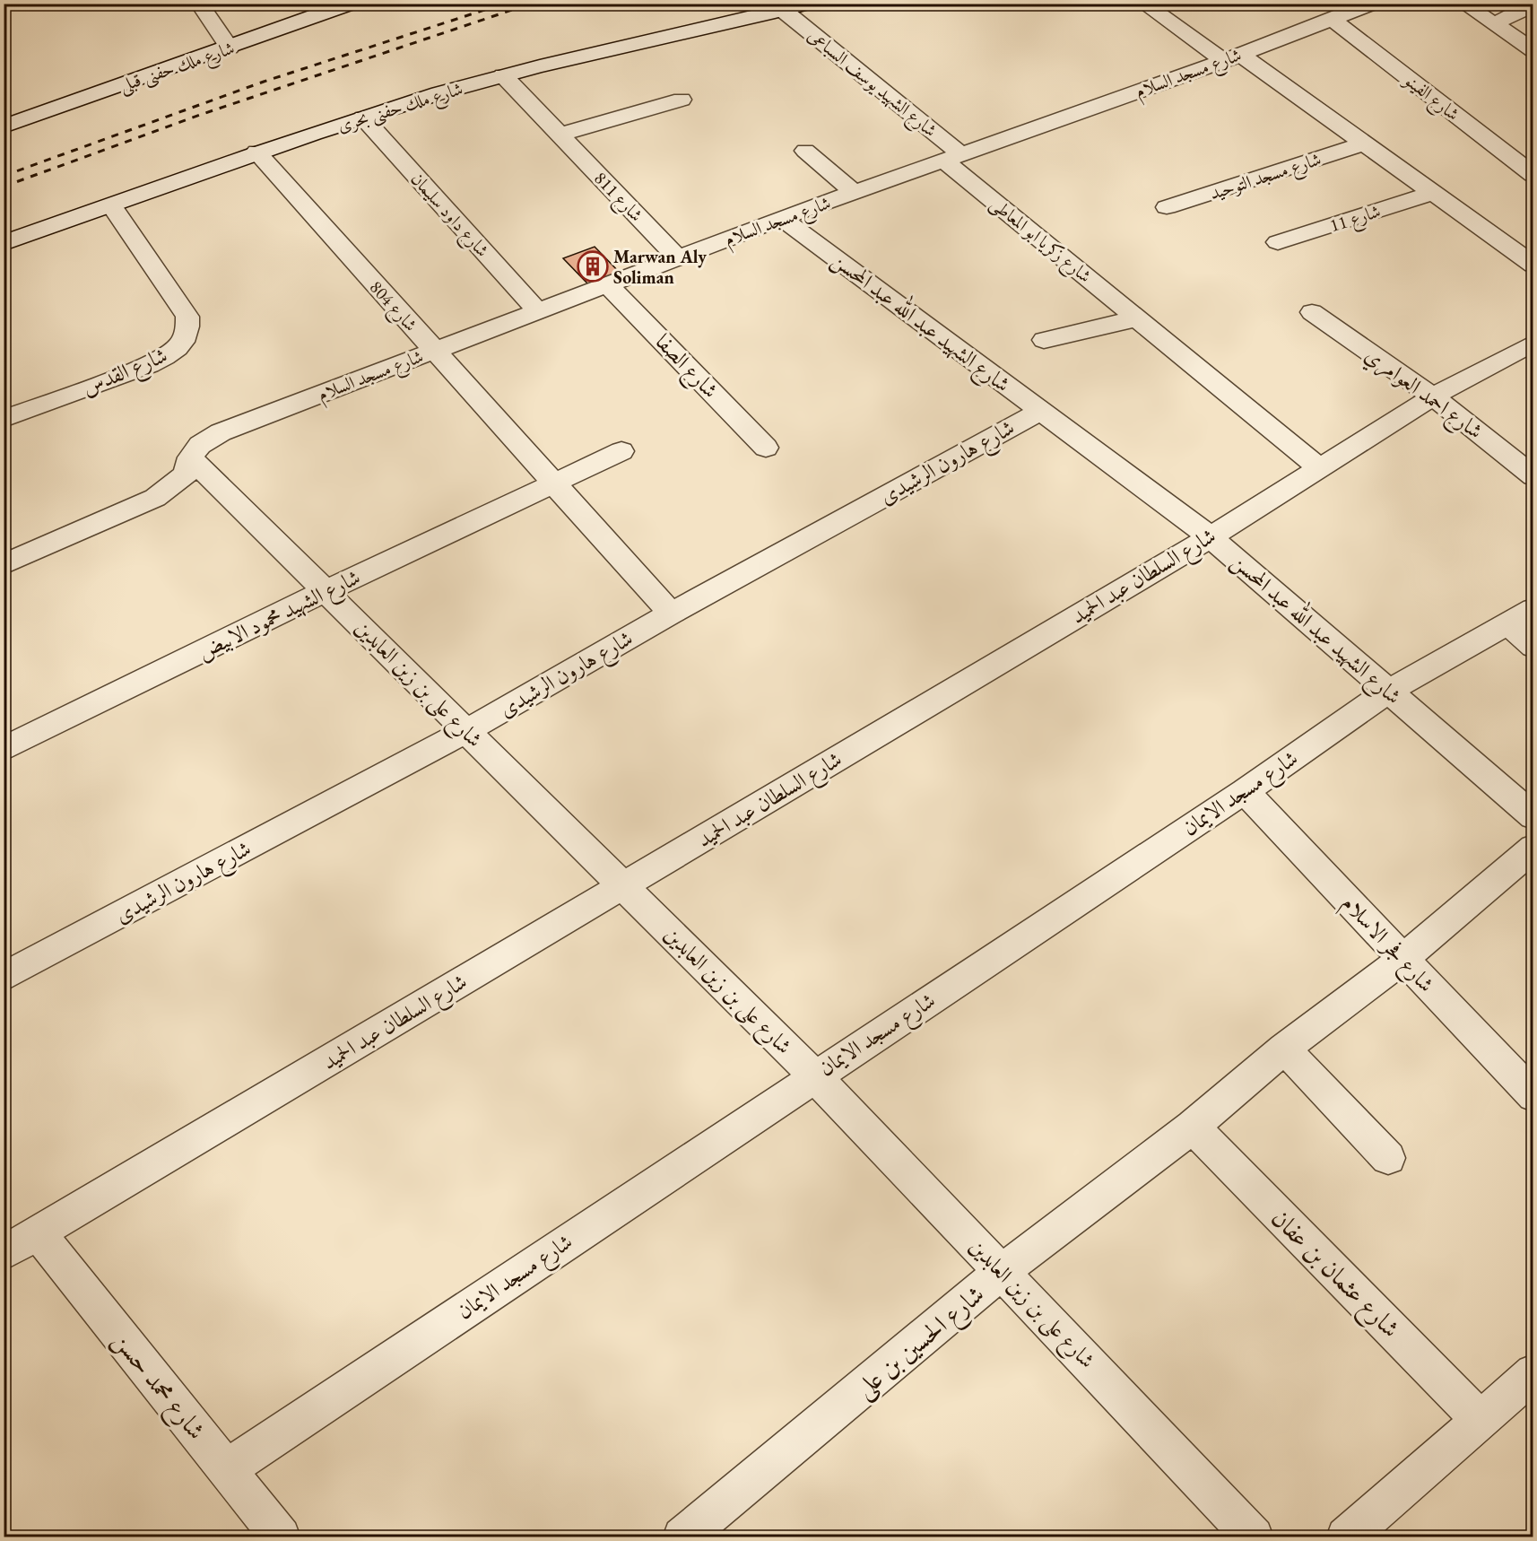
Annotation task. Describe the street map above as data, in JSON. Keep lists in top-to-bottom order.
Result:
{
  "streets": {
    "street": [
      "شارع ملك حفنى قبلى",
      "شارع مسجد السلام",
      "شارع الشهيد يوسف السباعى",
      "شارع الفينو",
      "شارع ملك حفنى بحرى",
      "شارع مسجد التوحيد",
      "شارع 811",
      "شارع داود سليمان",
      "شارع 11",
      "شارع زكريا ابو المعاطى",
      "شارع 804",
      "شارع الشهيد عبد الله عبد المحسن",
      "شارع الصفا",
      "شارع القدس",
      "شارع احمد العوامري",
      "شارع هارون الرشيدى",
      "شارع السلطان عبد الحميد",
      "شارع الشهيد محمود الابيض",
      "شارع على بن زين العابدين",
      "شارع مسجد الايمان",
      "شارع فجر الاسلام",
      "شارع عثمان بن عفان",
      "شارع الحسين بن على",
      "شارع محمد حسن"
    ]
  },
  "crossings": [
    ["شارع مسجد السلام", "شارع الشهيد يوسف السباعى"],
    ["شارع مسجد السلام", "شارع الفينو"],
    ["شارع مسجد السلام", "شارع مسجد التوحيد"],
    ["شارع مسجد السلام", "شارع 811"],
    ["شارع مسجد السلام", "شارع داود سليمان"],
    ["شارع مسجد السلام", "شارع زكريا ابو المعاطى"],
    ["شارع مسجد السلام", "شارع 804"],
    ["شارع مسجد السلام", "شارع الشهيد عبد الله عبد المحسن"],
    ["شارع مسجد السلام", "شارع الصفا"],
    ["شارع مسجد السلام", "شارع على بن زين العابدين"],
    ["شارع الشهيد يوسف السباعى", "شارع ملك حفنى بحرى"],
    ["شارع الشهيد يوسف السباعى", "شارع زكريا ابو المعاطى"],
    ["شارع ملك حفنى بحرى", "شارع 811"],
    ["شارع ملك حفنى بحرى", "شارع داود سليمان"],
    ["شارع ملك حفنى بحرى", "شارع 804"],
    ["شارع ملك حفنى بحرى", "شارع القدس"],
    ["شارع مسجد التوحيد", "شارع 11"],
    ["شارع زكريا ابو المعاطى", "شارع السلطان عبد الحميد"],
    ["شارع 804", "شارع هارون الرشيدى"],
    ["شارع 804", "شارع الشهيد محمود الابيض"],
    ["شارع الشهيد عبد الله عبد المحسن", "شارع هارون الرشيدى"],
    ["شارع الشهيد عبد الله عبد المحسن", "شارع السلطان عبد الحميد"],
    ["شارع الشهيد عبد الله عبد المحسن", "شارع مسجد الايمان"],
    ["شارع احمد العوامري", "شارع السلطان عبد الحميد"],
    ["شارع هارون الرشيدى", "شارع على بن زين العابدين"],
    ["شارع السلطان عبد الحميد", "شارع على بن زين العابدين"],
    ["شارع السلطان عبد الحميد", "شارع محمد حسن"],
    ["شارع الشهيد محمود الابيض", "شارع على بن زين العابدين"],
    ["شارع على بن زين العابدين", "شارع مسجد الايمان"],
    ["شارع على بن زين العابدين", "شارع الحسين بن على"],
    ["شارع مسجد الايمان", "شارع فجر الاسلام"],
    ["شارع مسجد الايمان", "شارع محمد حسن"],
    ["شارع فجر الاسلام", "شارع الحسين بن على"],
    ["شارع عثمان بن عفان", "شارع الحسين بن على"]
  ],
  "places": {
    "building": ["Marwan Aly Soliman"]
  }
}
